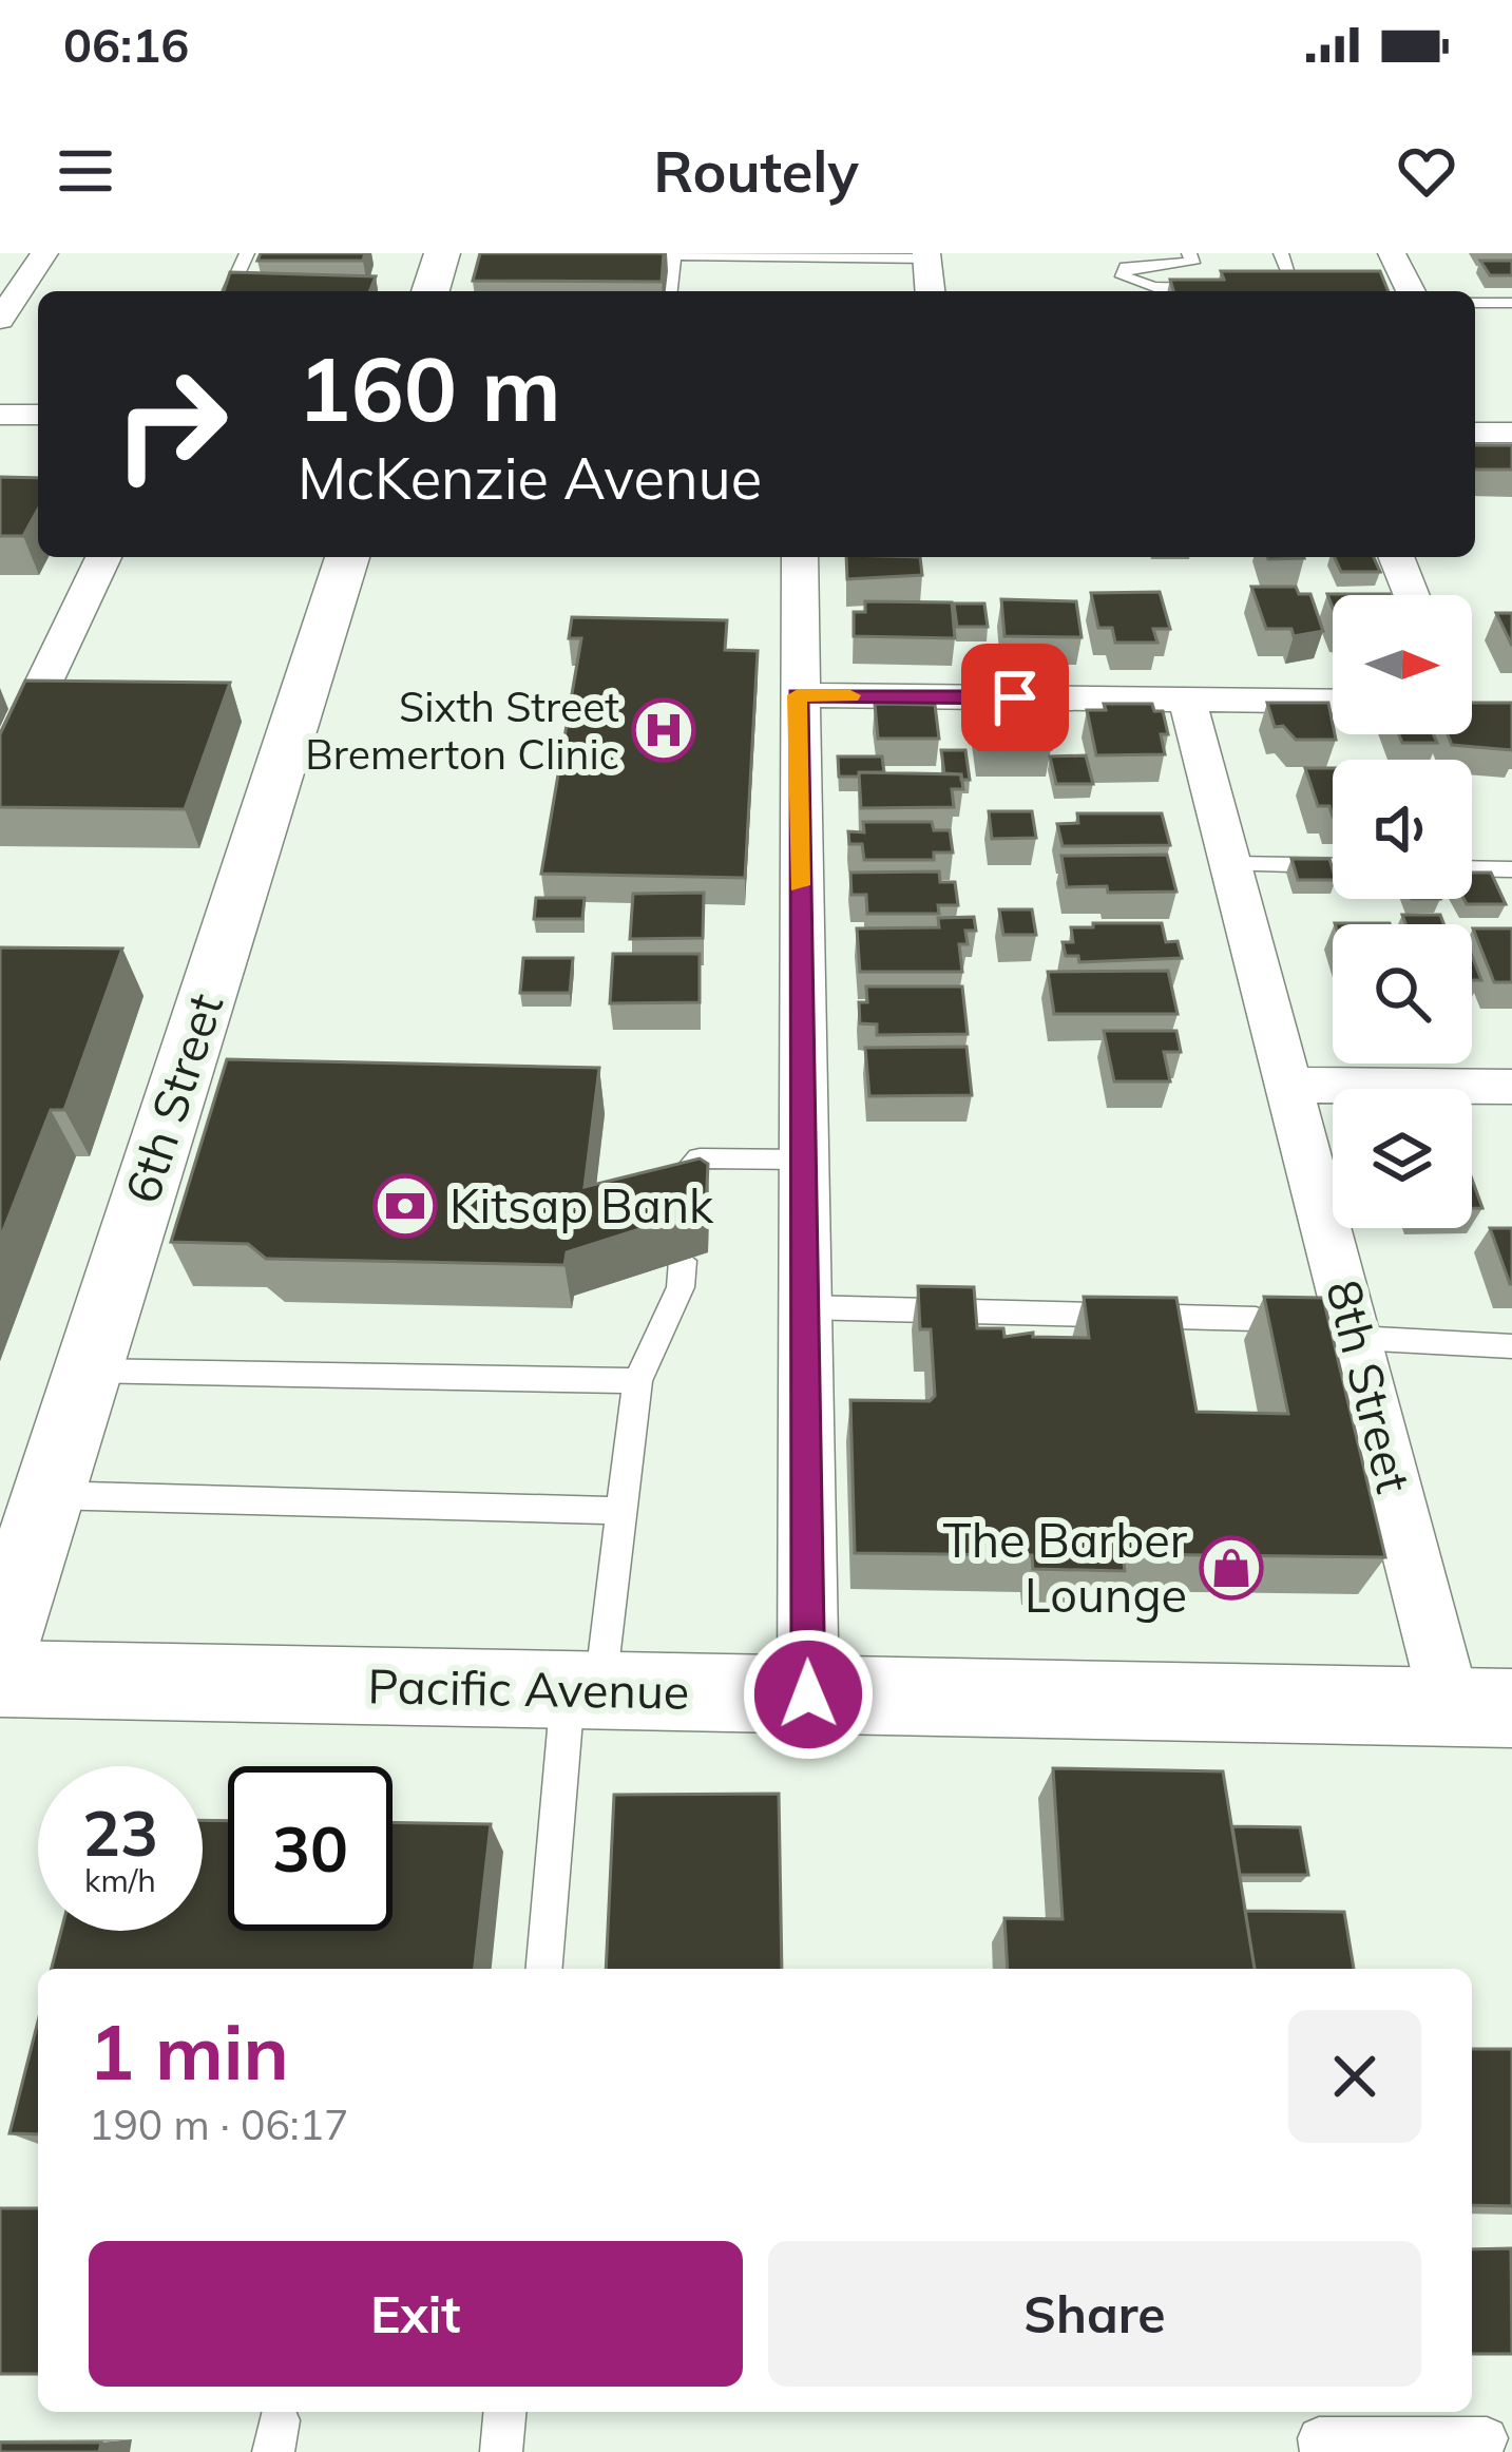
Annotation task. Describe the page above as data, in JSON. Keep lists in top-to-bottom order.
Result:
{
  "streets": {
    "main road": ["6th Street", "Pacific Avenue"],
    "street": ["8th Street"]
  },
  "crossings": [
    ["8th Street", "Pacific Avenue"]
  ],
  "places": {
    "hospital": ["Sixth Street Bremerton Clinic"],
    "bank": ["Kitsap Bank"],
    "shop": ["The Barber Lounge"]
  },
  "north": "right",
  "page": {
    "status": "06:16",
    "header": "Routely",
    "turn": ["160 m", "McKenzie Avenue"],
    "speed": "23 km/h",
    "limit": "30",
    "heading": ["1 min", "190 m · 06:17"],
    "buttons": ["Exit", "Share"]
  }
}
